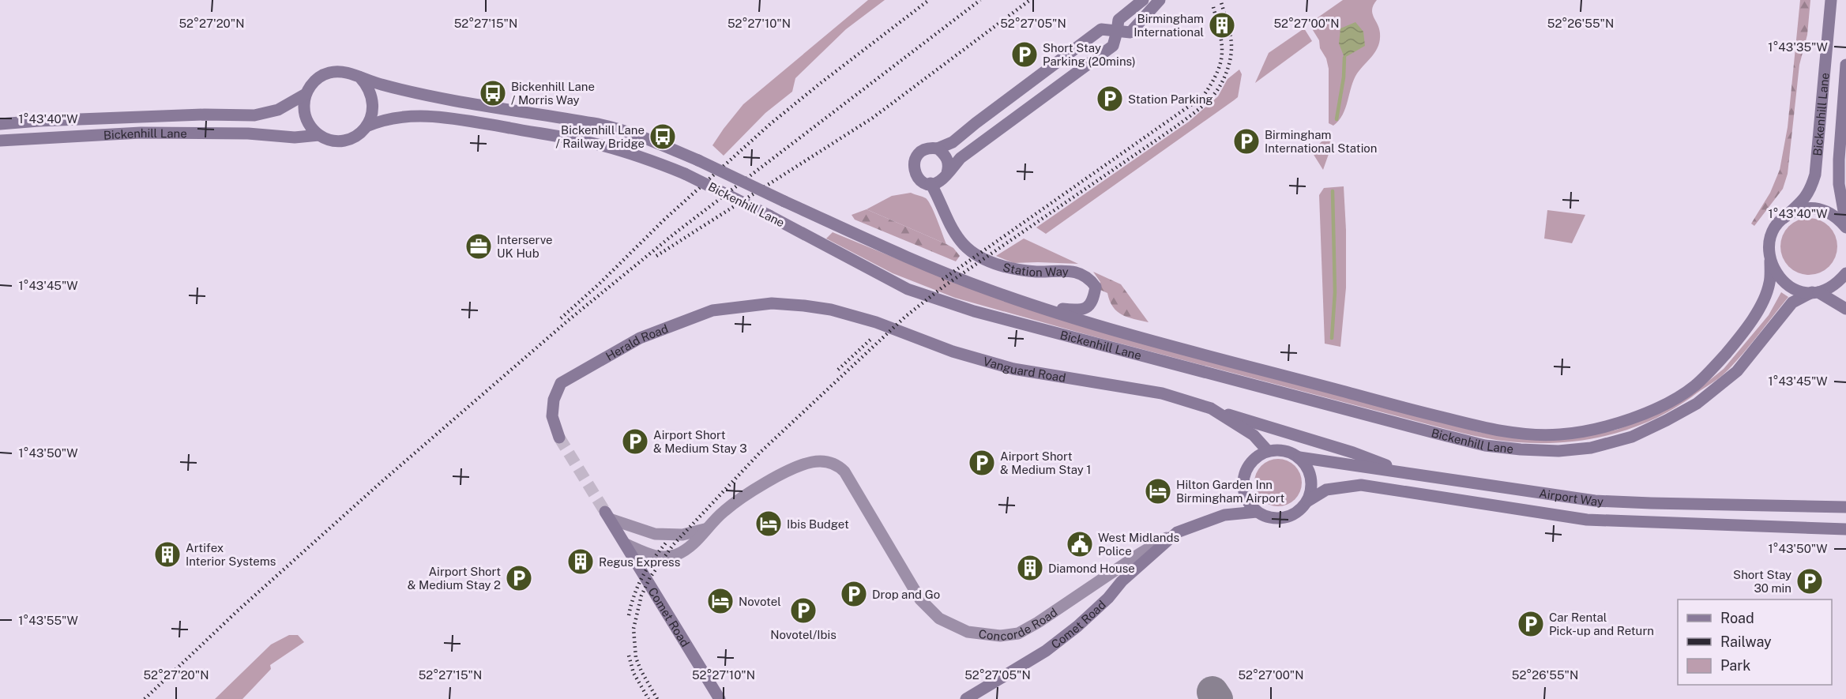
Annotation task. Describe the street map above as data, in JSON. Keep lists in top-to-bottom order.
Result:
{
  "streets": {
    "main road": [
      "Bickenhill Lane",
      "Station Way",
      "Herald Road",
      "Vanguard Road",
      "Airport Way",
      "Comet Road",
      "Concorde Road"
    ]
  },
  "crossings": [
    ["Bickenhill Lane", "Station Way"],
    ["Herald Road", "Vanguard Road"],
    ["Vanguard Road", "Airport Way"],
    ["Vanguard Road", "Concorde Road"],
    ["Airport Way", "Concorde Road"],
    ["Comet Road", "Concorde Road"]
  ],
  "places": {
    "building": [
      "Birmingham International",
      "Artifex Interior Systems",
      "Regus Express",
      "Diamond House"
    ],
    "parking": [
      "Short Stay Parking (20mins)",
      "Station Parking",
      "Birmingham International Station",
      "Airport Short & Medium Stay 3",
      "Airport Short & Medium Stay 1",
      "Airport Short & Medium Stay 2",
      "Short Stay 30 min",
      "Drop and Go",
      "Novotel/Ibis",
      "Car Rental Pick-up and Return"
    ],
    "bus stop": ["Bickenhill Lane / Morris Way", "Bickenhill Lane / Railway Bridge"],
    "office": ["Interserve UK Hub"],
    "hotel": ["Hilton Garden Inn Birmingham Airport", "Ibis Budget", "Novotel"],
    "public building": ["West Midlands Police"]
  },
  "legend": ["Road", "Railway", "Park"],
  "coordinates": [
    "52°27'20\"N",
    "52°27'15\"N",
    "52°27'10\"N",
    "52°27'05\"N",
    "52°27'00\"N",
    "52°26'55\"N",
    "1°43'35\"W",
    "1°43'40\"W",
    "1°43'45\"W",
    "1°43'50\"W",
    "1°43'55\"W"
  ]
}
